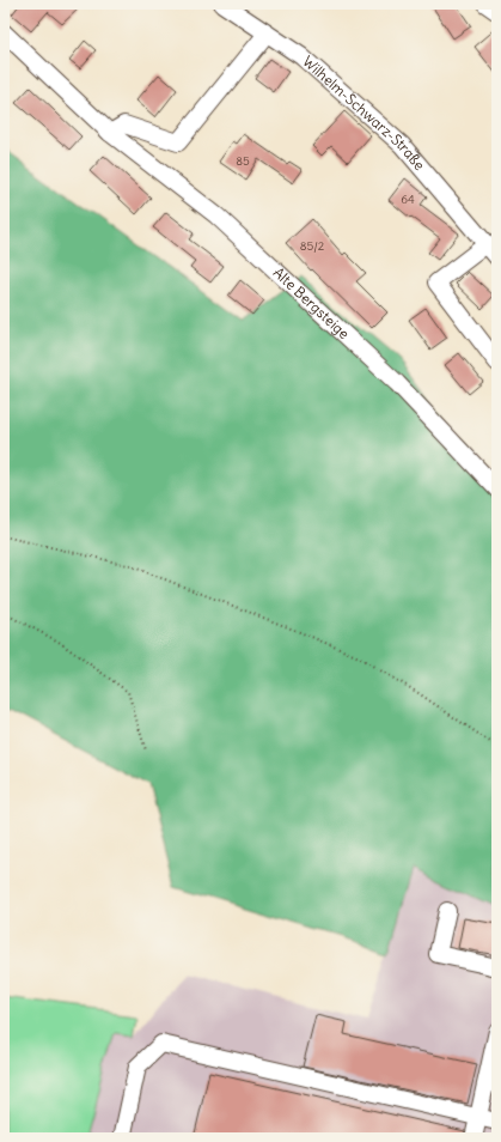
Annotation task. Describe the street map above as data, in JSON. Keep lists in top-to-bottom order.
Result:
{
  "streets": {
    "street": ["Wilhelm-Schwarz-Straße", "Alte Bergsteige"]
  },
  "house_numbers": ["85", "64", "85/2"]
}
